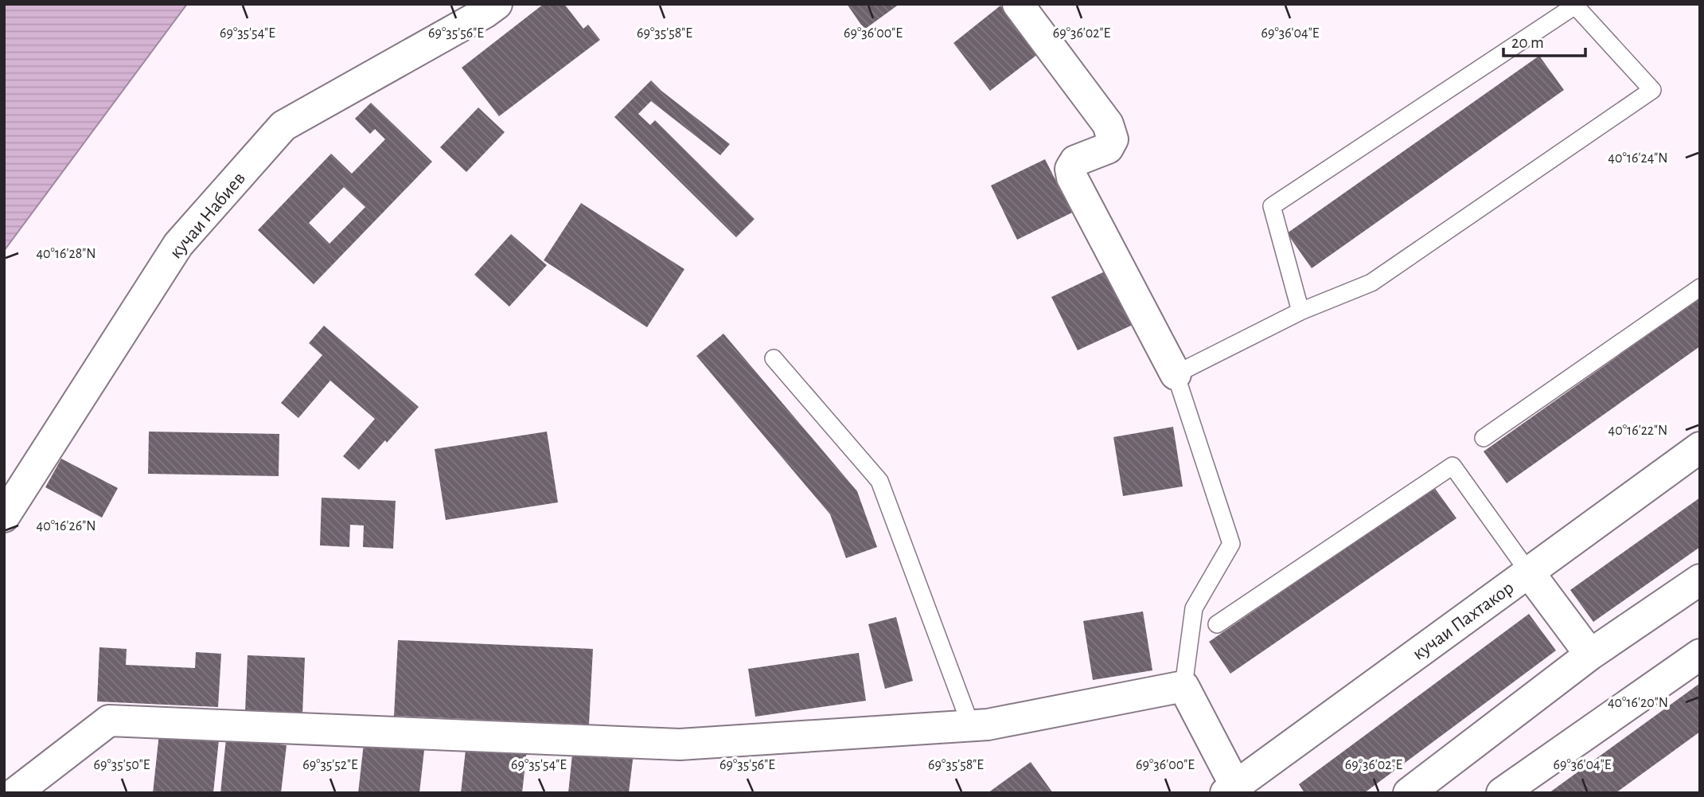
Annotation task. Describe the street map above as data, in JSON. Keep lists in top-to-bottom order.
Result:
{
  "streets": {
    "street": ["кучаи Набиев", "кучаи Пахтакор"]
  },
  "scale_bar": "20 m",
  "coordinates": [
    "69°35'54\"E",
    "69°35'56\"E",
    "69°35'58\"E",
    "69°36'00\"E",
    "69°36'02\"E",
    "69°36'04\"E",
    "40°16'24\"N",
    "40°16'28\"N",
    "40°16'22\"N",
    "40°16'26\"N",
    "40°16'20\"N",
    "69°35'50\"E",
    "69°35'52\"E"
  ]
}
